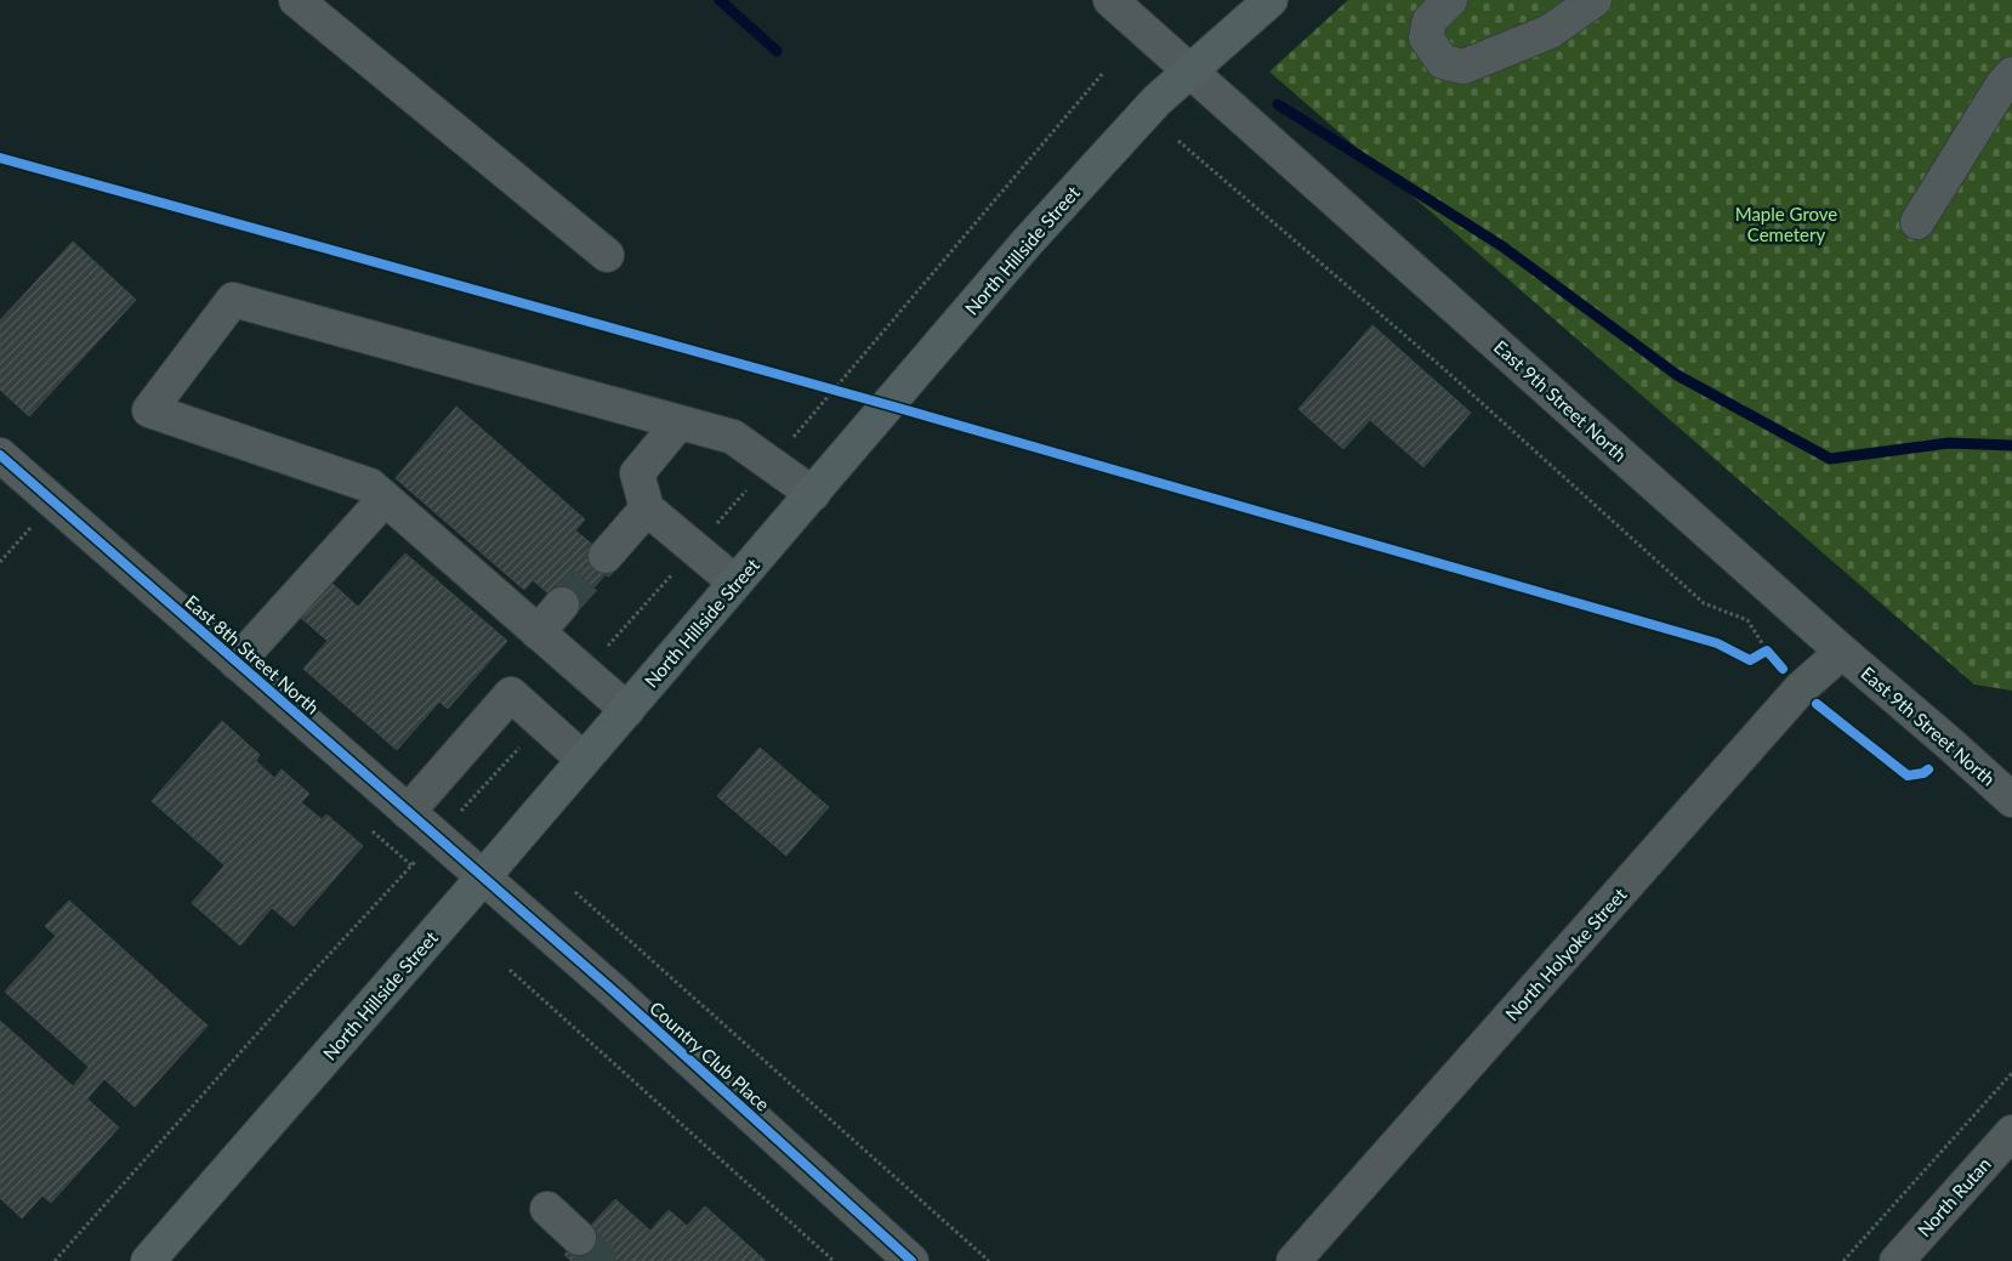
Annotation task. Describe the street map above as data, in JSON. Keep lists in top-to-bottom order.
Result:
{
  "streets": {
    "main road": ["North Hillside Street"],
    "street": [
      "East 9th Street North",
      "East 8th Street North",
      "North Holyoke Street",
      "Country Club Place",
      "North Rutan"
    ]
  },
  "crossings": [
    ["North Hillside Street", "East 9th Street North"],
    ["North Hillside Street", "East 8th Street North"],
    ["North Hillside Street", "Country Club Place"],
    ["East 9th Street North", "North Holyoke Street"],
    ["East 8th Street North", "Country Club Place"]
  ],
  "parks": ["Maple Grove Cemetery"]
}
